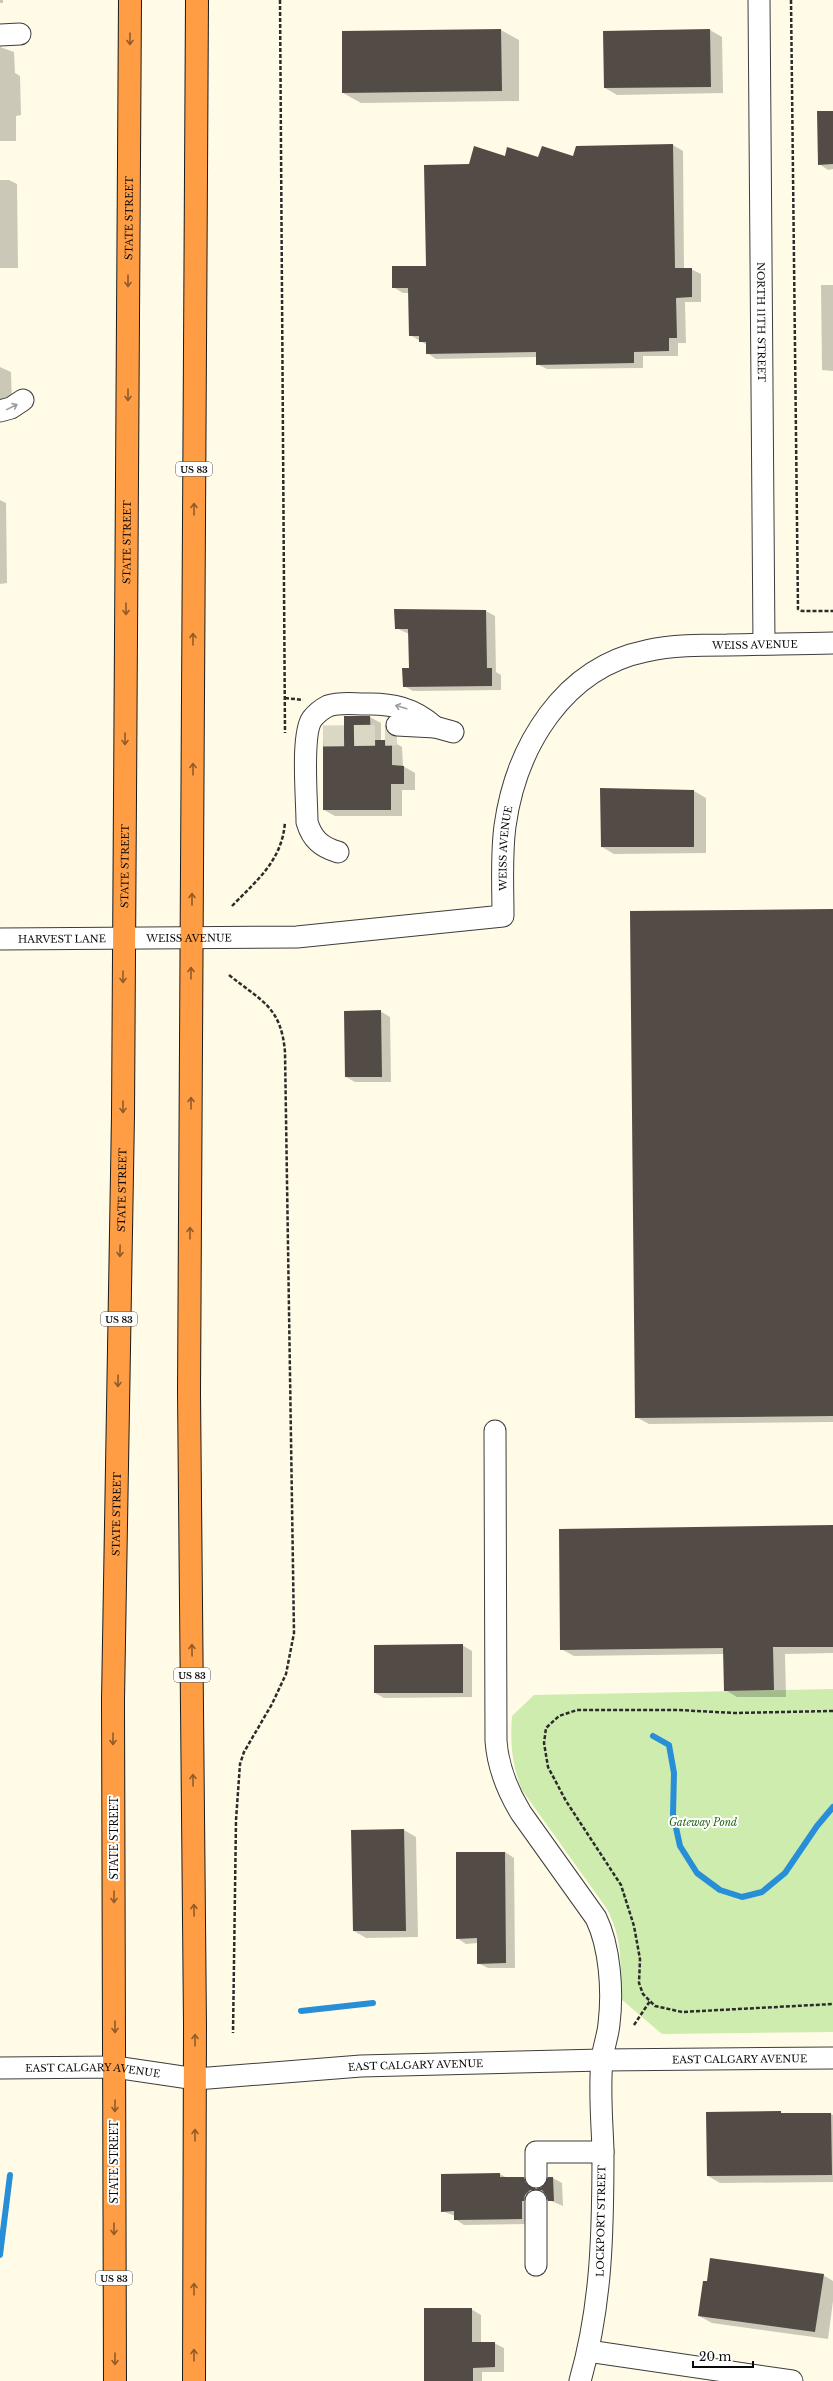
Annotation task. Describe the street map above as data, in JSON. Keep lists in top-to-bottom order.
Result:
{
  "streets": {
    "highway": ["STATE STREET", "US 83"],
    "street": [
      "NORTH 11TH STREET",
      "WEISS AVENUE",
      "HARVEST LANE",
      "EAST CALGARY AVENUE",
      "LOCKPORT STREET"
    ]
  },
  "crossings": [
    ["STATE STREET", "WEISS AVENUE"],
    ["STATE STREET", "HARVEST LANE"],
    ["STATE STREET", "EAST CALGARY AVENUE"],
    ["NORTH 11TH STREET", "WEISS AVENUE"],
    ["US 83", "WEISS AVENUE"],
    ["US 83", "EAST CALGARY AVENUE"],
    ["WEISS AVENUE", "HARVEST LANE"],
    ["EAST CALGARY AVENUE", "LOCKPORT STREET"]
  ],
  "parks": ["Gateway Pond"],
  "scale_bar": "20 m"
}
